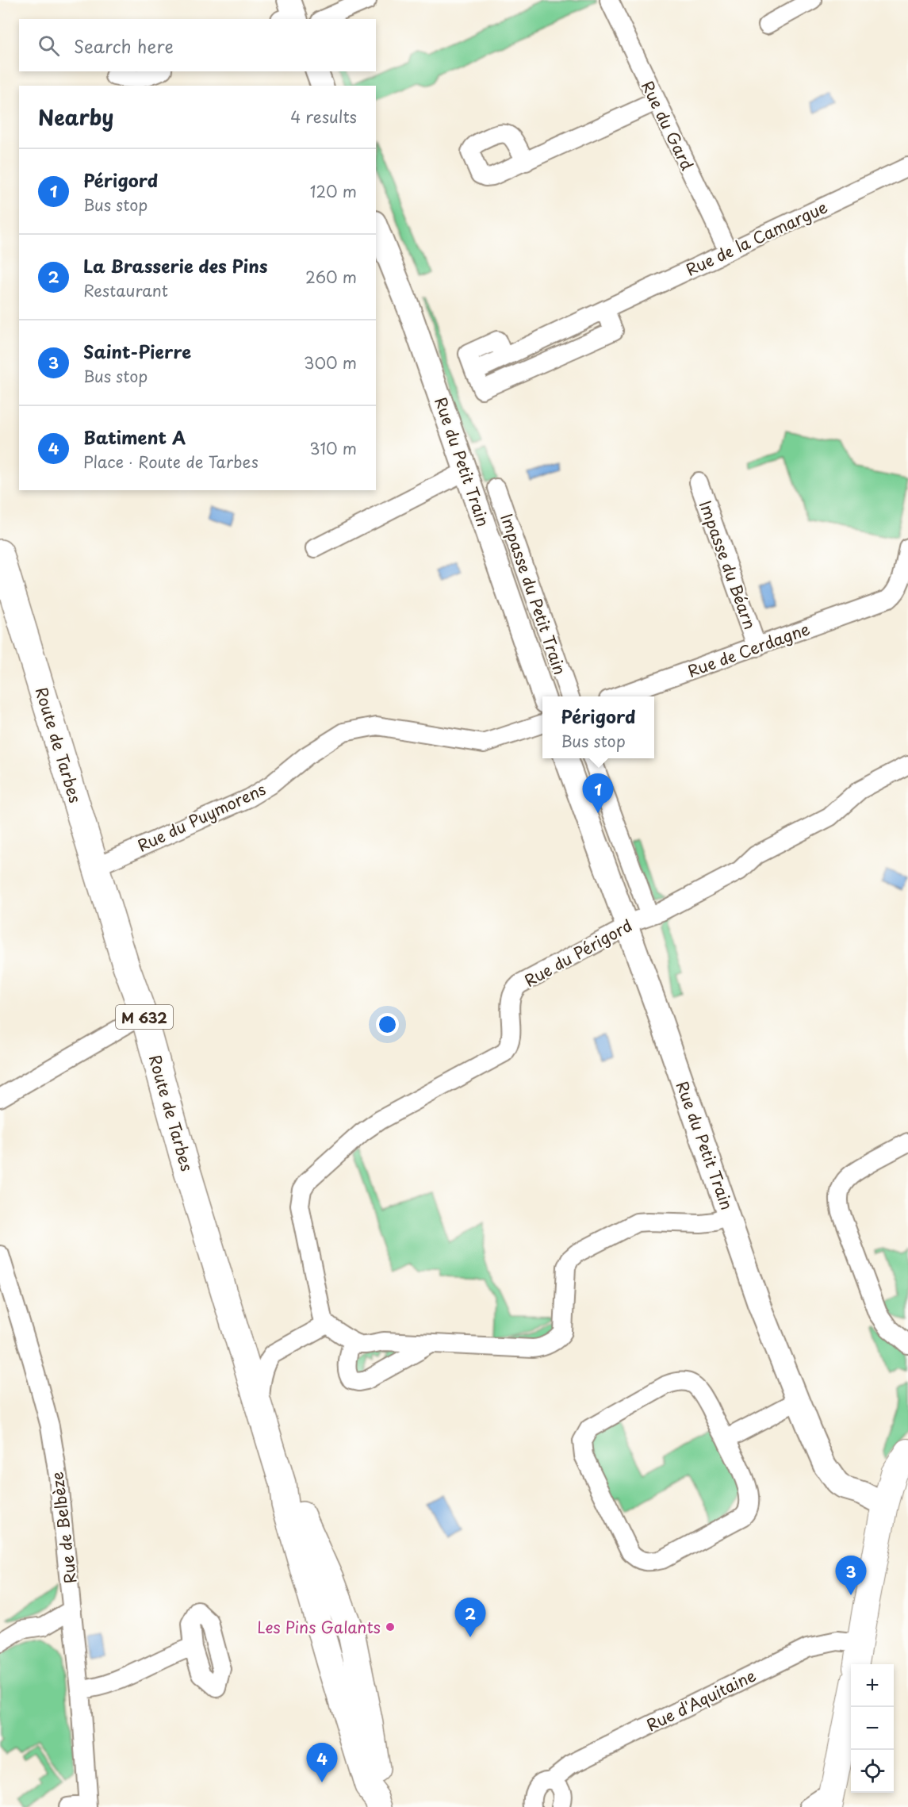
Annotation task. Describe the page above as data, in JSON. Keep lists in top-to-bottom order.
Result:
{
  "streets": {
    "main road": ["Route de Tarbes", "M 632"],
    "street": [
      "Rue du Gard",
      "Rue de la Camargue",
      "Rue du Petit Train",
      "Impasse du Béarn",
      "Impasse du Petit Train",
      "Rue de Cerdagne",
      "Rue du Puymorens",
      "Rue du Périgord",
      "Rue de Belbèze",
      "Rue d'Aquitaine"
    ]
  },
  "crossings": [
    ["Rue du Gard", "Rue de la Camargue"],
    ["Rue du Petit Train", "Rue du Périgord"],
    ["Impasse du Béarn", "Rue de Cerdagne"],
    ["Route de Tarbes", "Rue du Puymorens"]
  ],
  "places": ["Les Pins Galants"],
  "page": {
    "search": "Search here",
    "heading": ["Nearby", "4 results"],
    "list": [
      {
        "mark": "1",
        "name": "Périgord",
        "note": "Bus stop",
        "value": "120 m"
      },
      {
        "mark": "2",
        "name": "La Brasserie des Pins",
        "note": "Restaurant",
        "value": "260 m"
      },
      {
        "mark": "3",
        "name": "Saint-Pierre",
        "note": "Bus stop",
        "value": "300 m"
      },
      {
        "mark": "4",
        "name": "Batiment A",
        "note": "Place · Route de Tarbes",
        "value": "310 m"
      }
    ],
    "popup": ["Périgord", "Bus stop"],
    "pins": [
      "1",
      "3",
      "2",
      "4"
    ],
    "map_buttons": ["+", "−"]
  }
}
